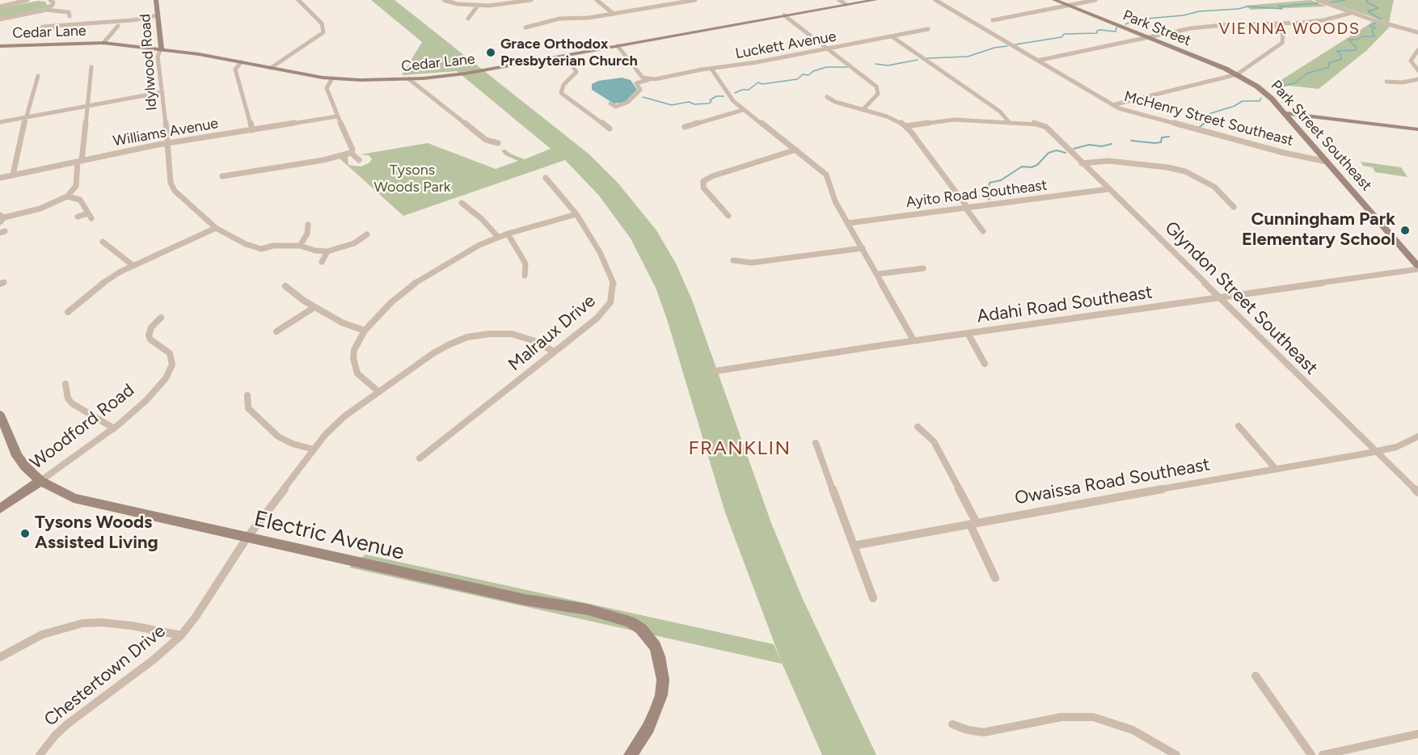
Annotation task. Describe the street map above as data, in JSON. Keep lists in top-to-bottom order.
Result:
{
  "streets": {
    "main road": [
      "Park Street",
      "Cedar Lane",
      "Idylwood Road",
      "Park Street Southeast",
      "Woodford Road",
      "Electric Avenue"
    ],
    "street": [
      "Luckett Avenue",
      "McHenry Street Southeast",
      "Williams Avenue",
      "Ayito Road Southeast",
      "Glyndon Street Southeast",
      "Adahi Road Southeast",
      "Malraux Drive",
      "Owaissa Road Southeast",
      "Chestertown Drive"
    ]
  },
  "crossings": [
    ["Park Street", "Park Street Southeast"],
    ["Cedar Lane", "Idylwood Road"],
    ["Idylwood Road", "Williams Avenue"],
    ["McHenry Street Southeast", "Park Street Southeast"],
    ["Park Street Southeast", "Adahi Road Southeast"],
    ["Ayito Road Southeast", "Glyndon Street Southeast"],
    ["Glyndon Street Southeast", "Adahi Road Southeast"],
    ["Glyndon Street Southeast", "Owaissa Road Southeast"],
    ["Malraux Drive", "Chestertown Drive"],
    ["Woodford Road", "Electric Avenue"],
    ["Electric Avenue", "Chestertown Drive"]
  ],
  "districts": ["VIENNA WOODS", "FRANKLIN"],
  "parks": ["Tysons Woods Park"],
  "places": ["Grace Orthodox Presbyterian Church", "Cunningham Park Elementary School", "Tysons Woods Assisted Living"]
}
